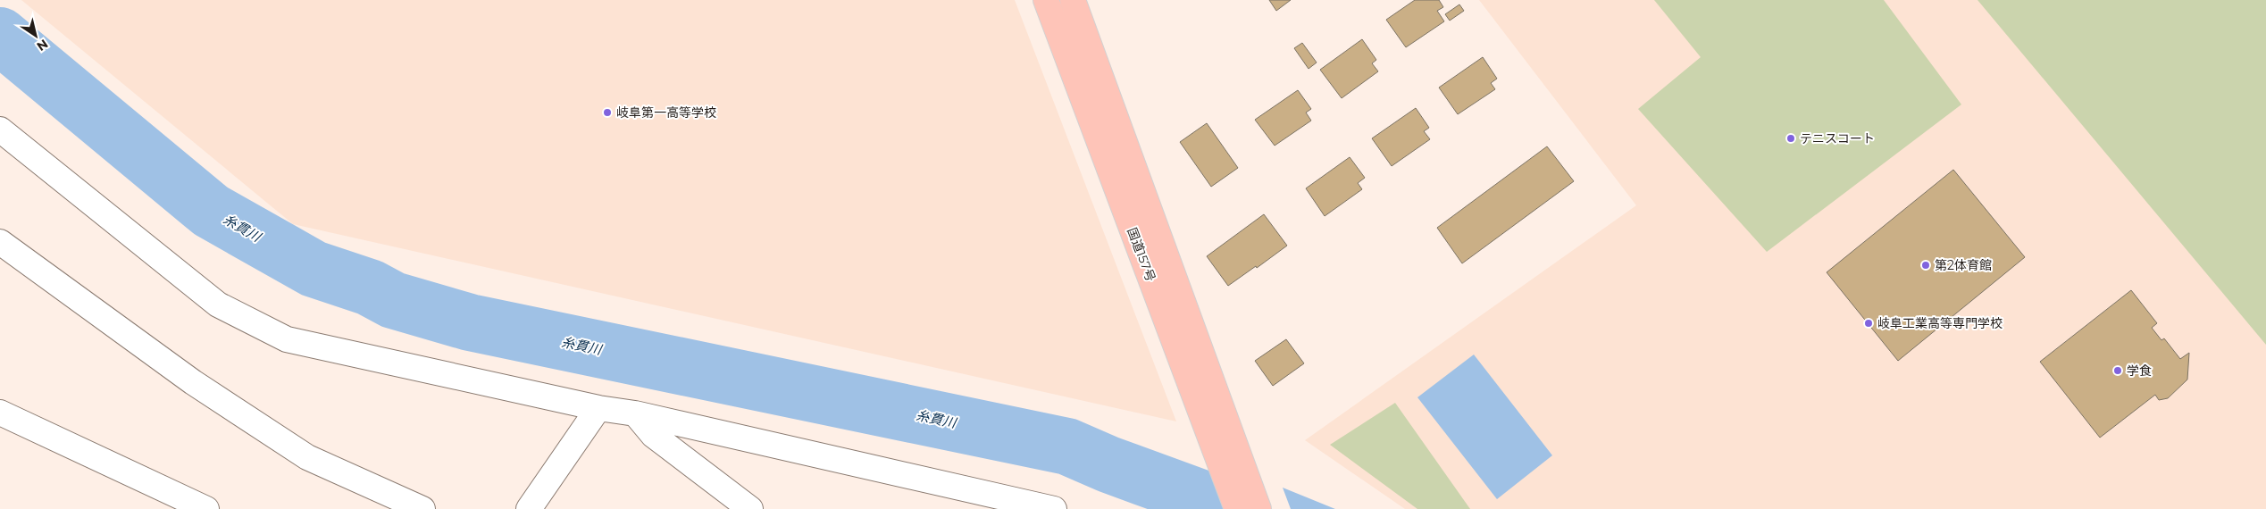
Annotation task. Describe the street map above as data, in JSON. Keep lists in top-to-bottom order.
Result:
{
  "streets": {
    "highway": ["国道157号"]
  },
  "water": ["糸貫川"],
  "places": [
    "岐阜第一高等学校",
    "テニスコート",
    "第2体育館",
    "岐阜工業高等専門学校",
    "学食"
  ],
  "north": "bottom right"
}
